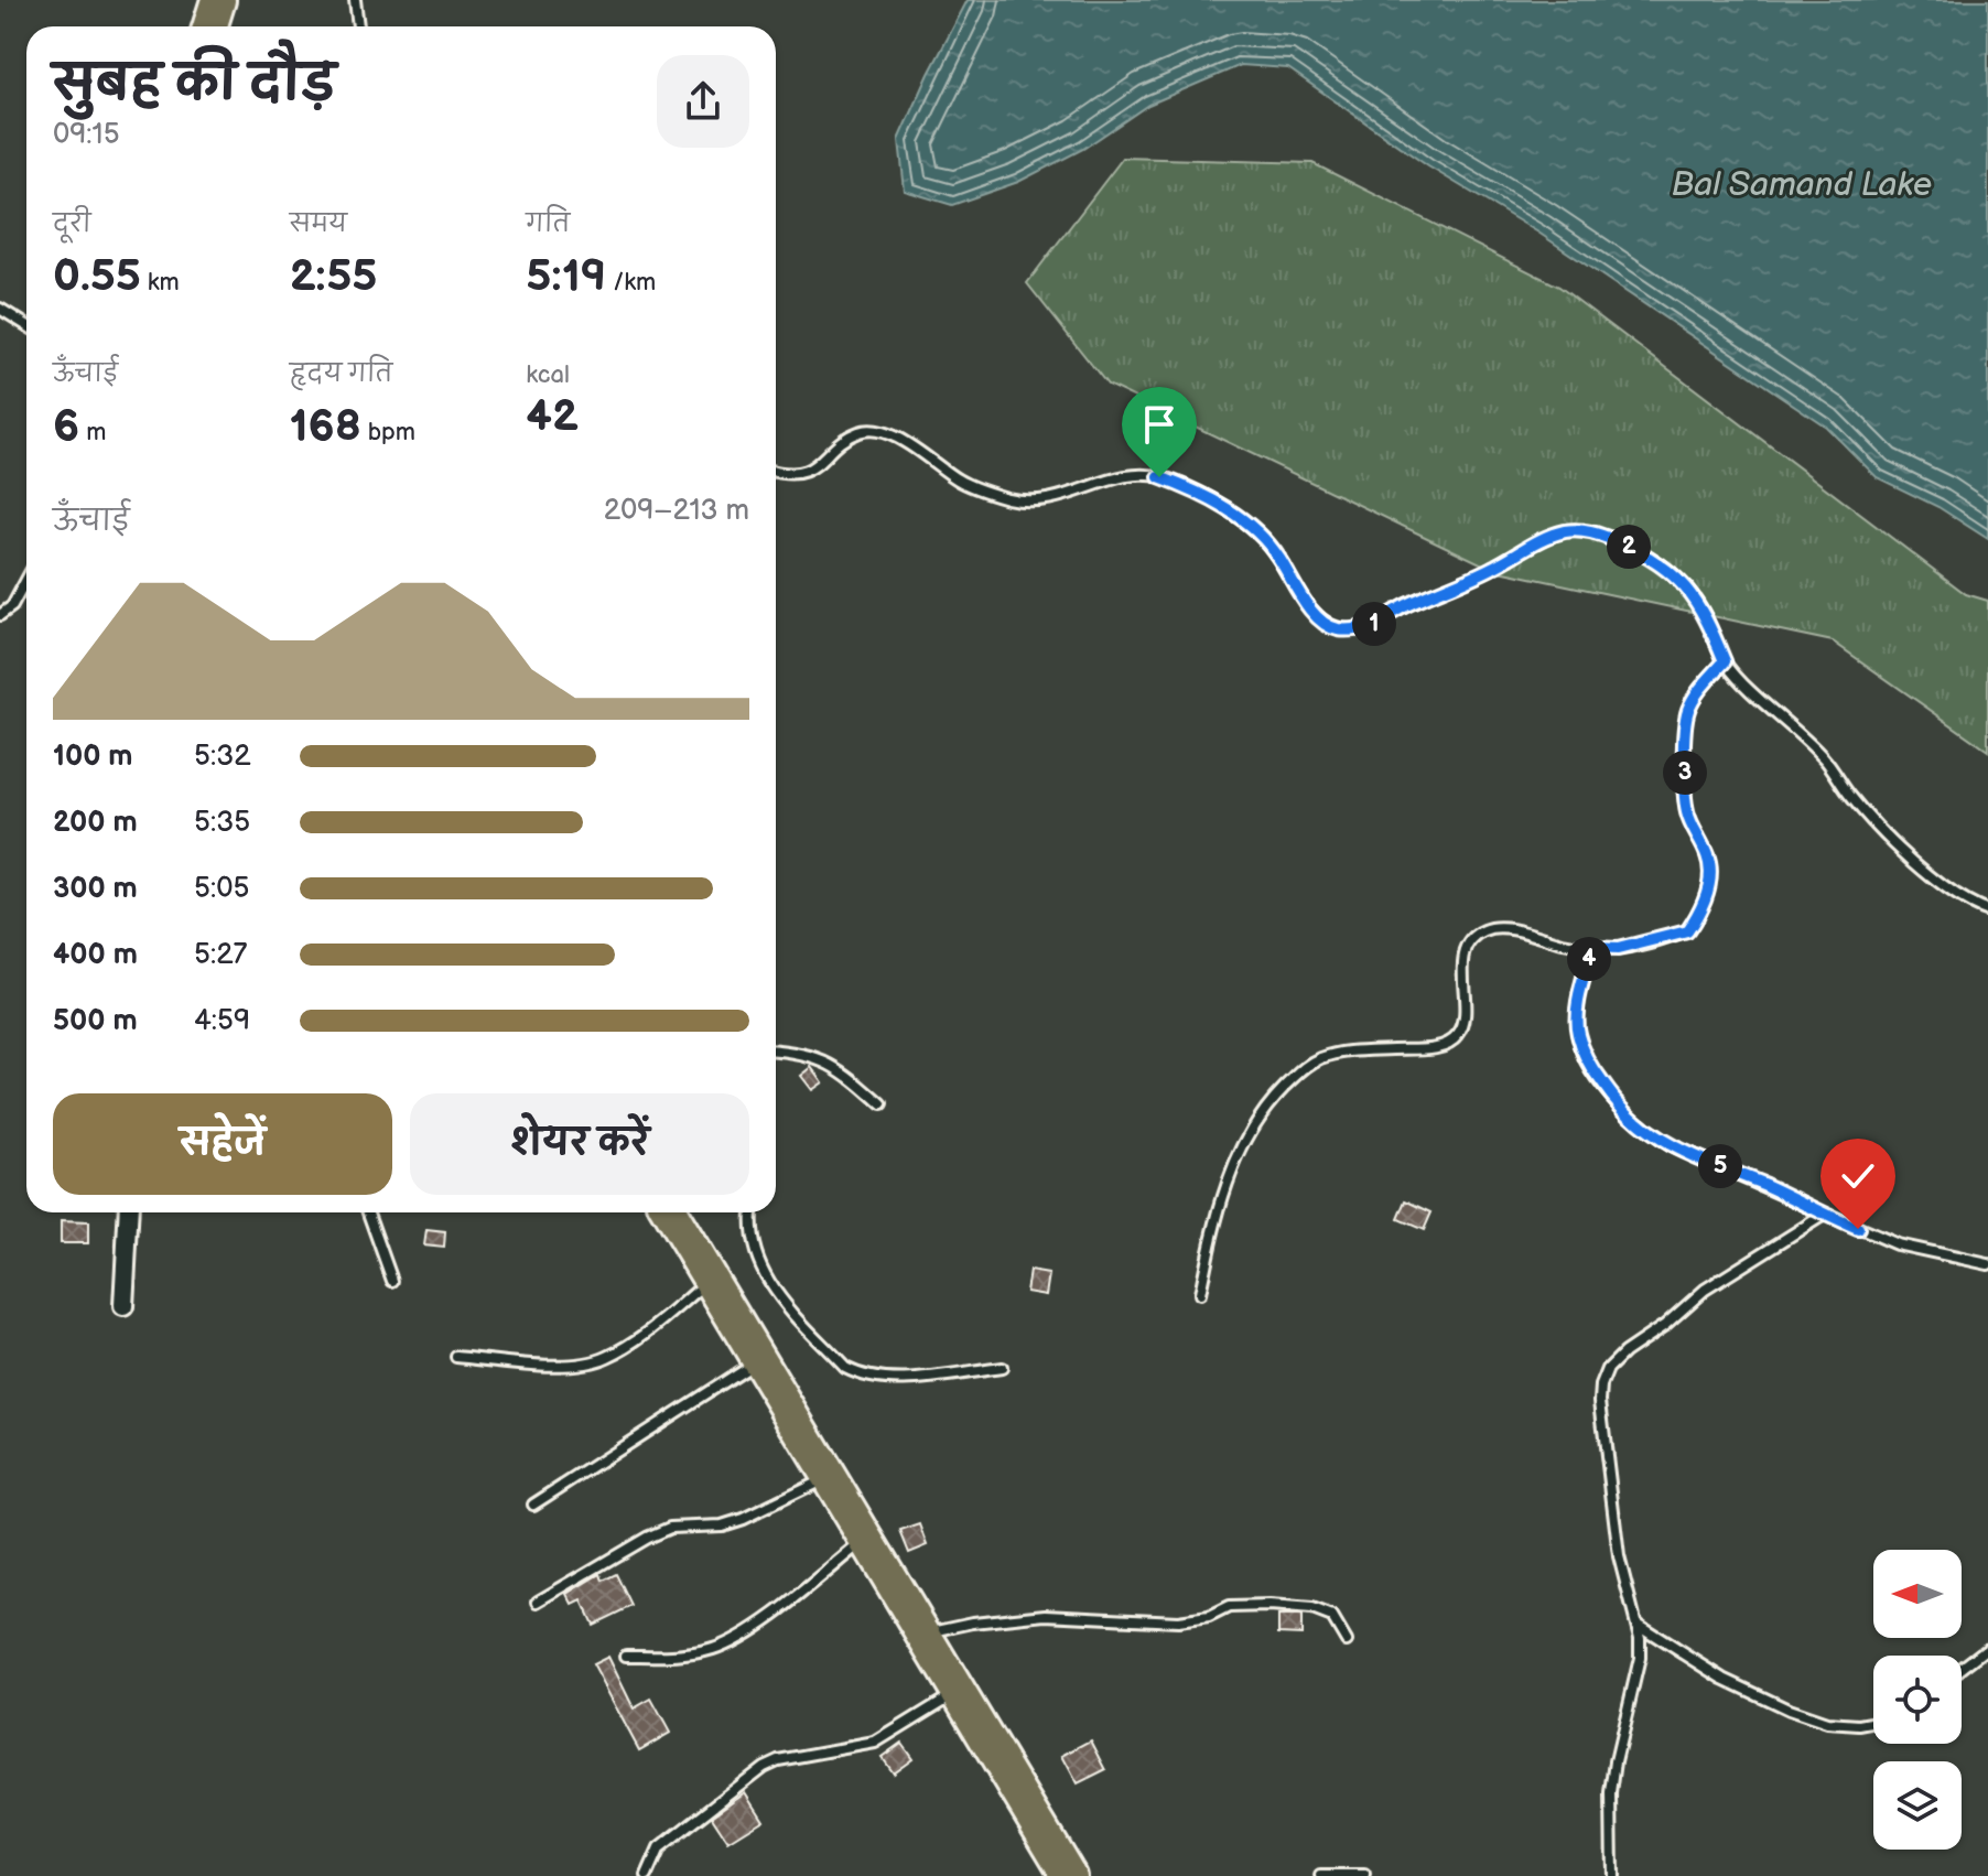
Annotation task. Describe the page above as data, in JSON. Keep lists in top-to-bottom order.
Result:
{
  "water": ["Bal Samand Lake"],
  "north": "left",
  "page": {
    "heading": ["सुबह की दौड़", "09:15"],
    "stats": [
      ["दूरी", "0.55 km"],
      ["समय", "2:55"],
      ["गति", "5:19 /km"],
      ["ऊँचाई", "6 m"],
      ["हृदय गति", "168 bpm"],
      ["kcal", "42"]
    ],
    "chart": ["ऊँचाई", "209–213 m"],
    "pins": [
      "2",
      "1",
      "3",
      "4",
      "5"
    ],
    "list": [
      {
        "name": "100 m",
        "note": "5:32"
      },
      {
        "name": "200 m",
        "note": "5:35"
      },
      {
        "name": "300 m",
        "note": "5:05"
      },
      {
        "name": "400 m",
        "note": "5:27"
      },
      {
        "name": "500 m",
        "note": "4:59"
      }
    ],
    "buttons": ["सहेजें", "शेयर करें"]
  }
}
